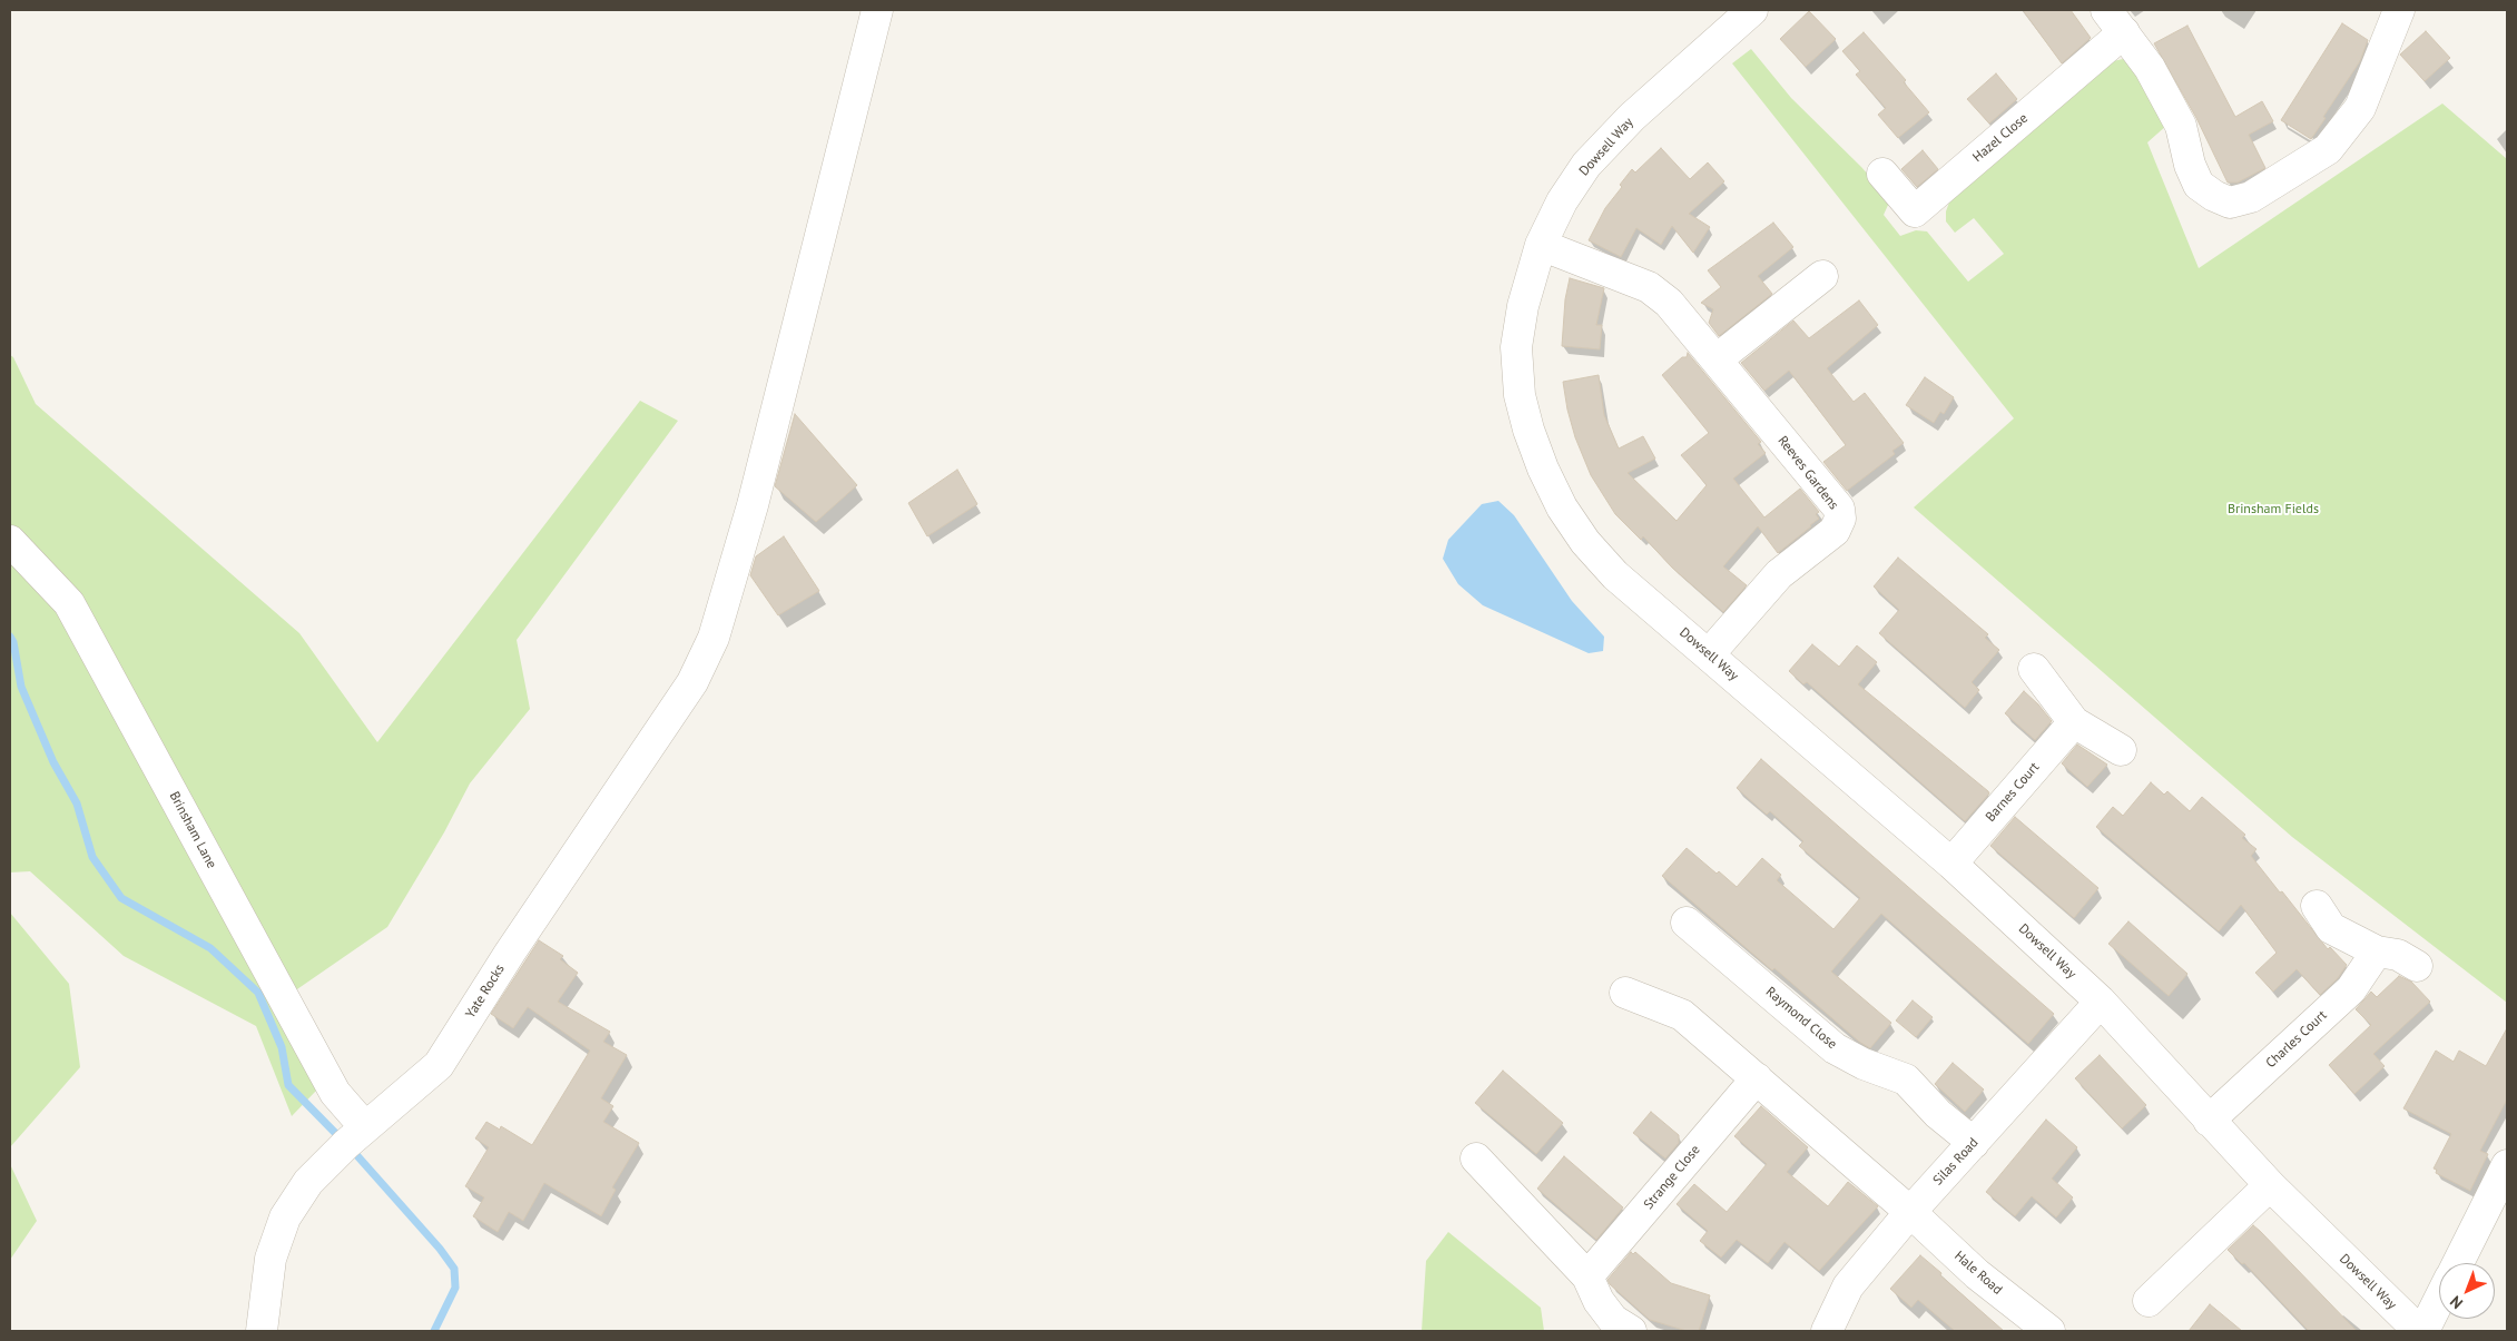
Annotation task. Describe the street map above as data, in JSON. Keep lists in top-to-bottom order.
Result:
{
  "streets": {
    "street": [
      "Hazel Close",
      "Dowsell Way",
      "Reeves Gardens",
      "Barnes Court",
      "Brinsham Lane",
      "Yate Rocks",
      "Raymond Close",
      "Charles Court",
      "Silas Road",
      "Strange Close",
      "Hale Road"
    ]
  },
  "crossings": [
    ["Dowsell Way", "Reeves Gardens"],
    ["Dowsell Way", "Barnes Court"],
    ["Dowsell Way", "Charles Court"],
    ["Dowsell Way", "Silas Road"],
    ["Brinsham Lane", "Yate Rocks"],
    ["Raymond Close", "Silas Road"],
    ["Silas Road", "Hale Road"]
  ],
  "parks": ["Brinsham Fields"],
  "north": "bottom left"
}
